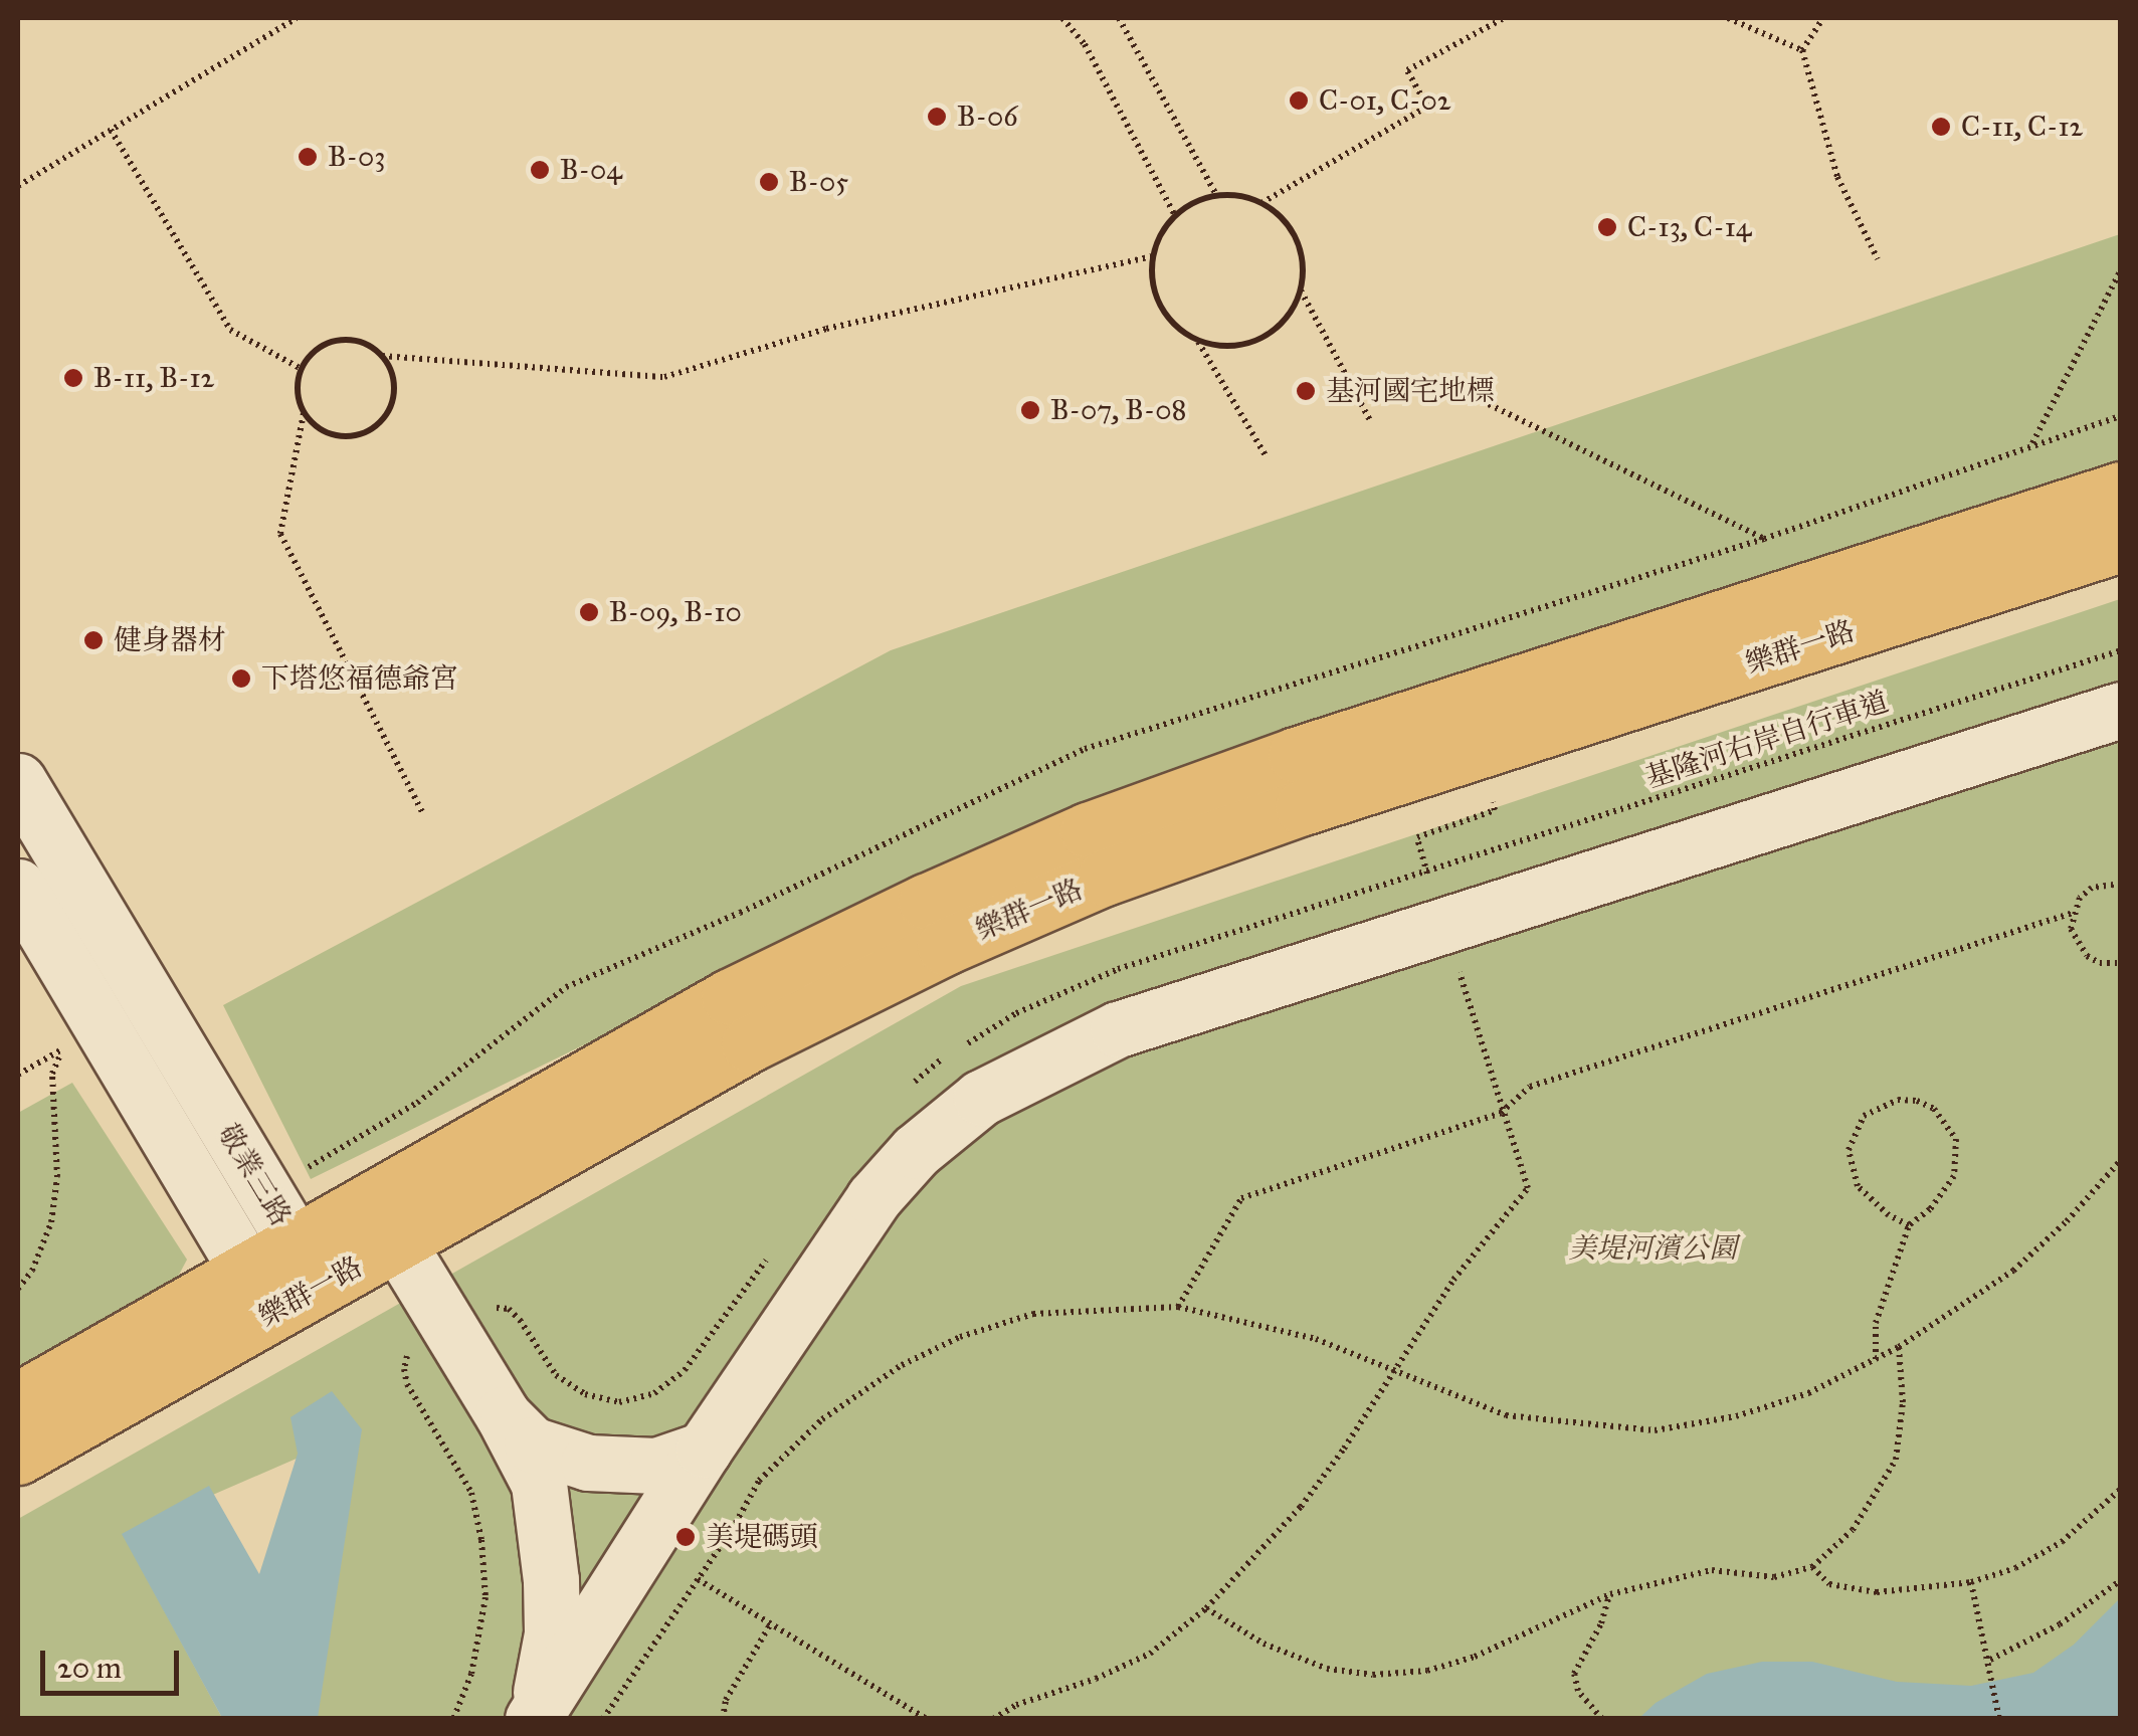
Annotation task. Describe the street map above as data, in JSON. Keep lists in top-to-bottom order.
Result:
{
  "streets": {
    "main road": ["樂群一路"],
    "street": ["敬業三路"],
    "path": ["基隆河右岸自行車道"]
  },
  "crossings": [
    ["樂群一路", "敬業三路"]
  ],
  "parks": ["美堤河濱公園"],
  "places": [
    "C-01, C-02",
    "B-06",
    "C-11, C-12",
    "B-03",
    "B-04",
    "B-05",
    "C-13, C-14",
    "B-11, B-12",
    "基河國宅地標",
    "B-07, B-08",
    "B-09, B-10",
    "健身器材",
    "下塔悠福德爺宮",
    "美堤碼頭"
  ],
  "scale_bar": "20 m"
}
